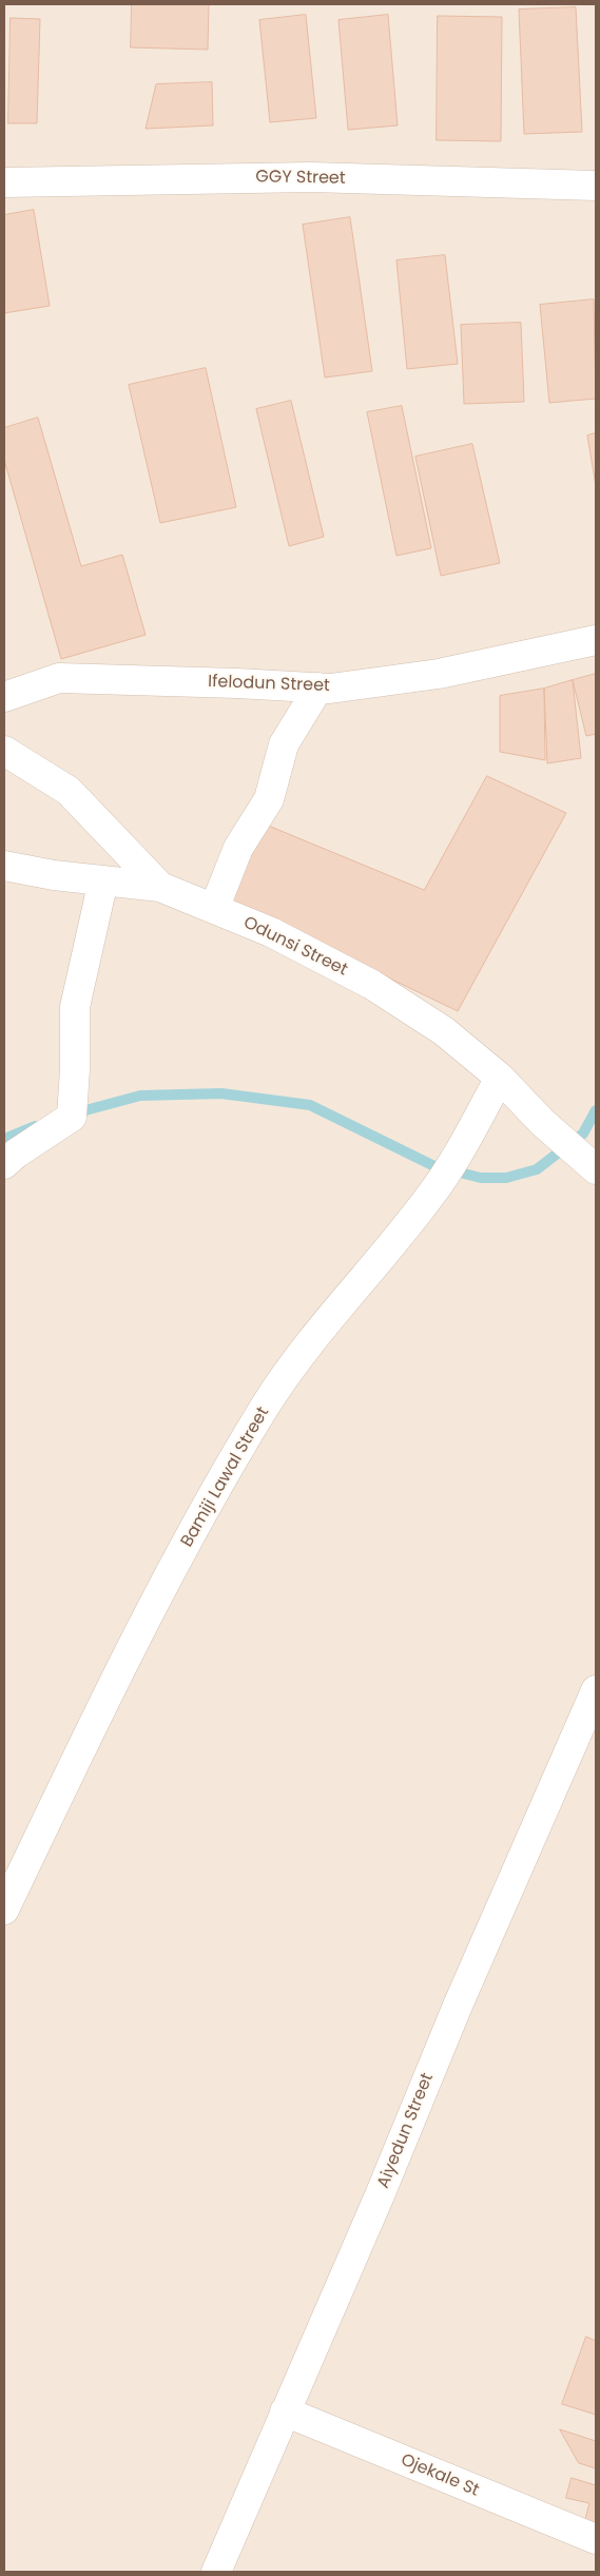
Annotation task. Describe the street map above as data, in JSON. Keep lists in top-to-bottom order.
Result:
{
  "streets": {
    "street": [
      "GGY Street",
      "Ifelodun Street",
      "Odunsi Street",
      "Bamiji Lawal Street",
      "Aiyedun Street",
      "Ojekale St"
    ]
  },
  "crossings": [
    ["Odunsi Street", "Bamiji Lawal Street"],
    ["Aiyedun Street", "Ojekale St"]
  ]
}
